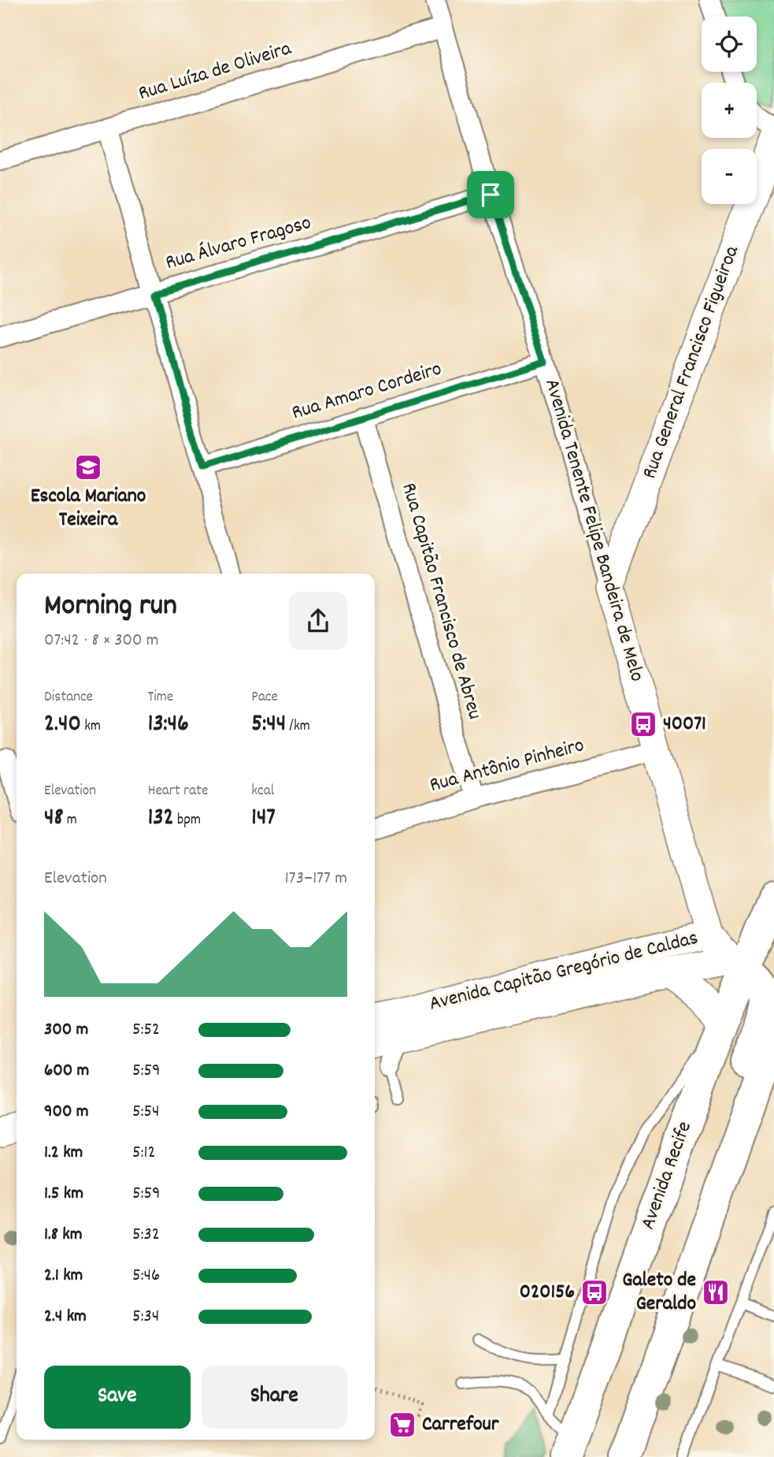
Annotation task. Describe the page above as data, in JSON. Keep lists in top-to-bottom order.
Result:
{
  "streets": {
    "main road": [
      "Rua General Francisco Figueiroa",
      "Avenida Tenente Felipe Bandeira de Melo",
      "Avenida Capitão Gregório de Caldas",
      "Avenida Recife"
    ],
    "street": [
      "Rua Luíza de Oliveira",
      "Rua Álvaro Fragoso",
      "Rua Amaro Cordeiro",
      "Rua Capitão Francisco de Abreu",
      "Rua Antônio Pinheiro"
    ]
  },
  "crossings": [
    ["Rua Luíza de Oliveira", "Avenida Tenente Felipe Bandeira de Melo"],
    ["Rua Álvaro Fragoso", "Avenida Tenente Felipe Bandeira de Melo"],
    ["Rua General Francisco Figueiroa", "Avenida Tenente Felipe Bandeira de Melo"],
    ["Rua Amaro Cordeiro", "Avenida Tenente Felipe Bandeira de Melo"],
    ["Rua Amaro Cordeiro", "Rua Capitão Francisco de Abreu"],
    ["Avenida Tenente Felipe Bandeira de Melo", "Rua Antônio Pinheiro"],
    ["Avenida Tenente Felipe Bandeira de Melo", "Avenida Capitão Gregório de Caldas"],
    ["Rua Capitão Francisco de Abreu", "Rua Antônio Pinheiro"],
    ["Avenida Capitão Gregório de Caldas", "Avenida Recife"]
  ],
  "places": {
    "school or university": ["Escola Mariano Teixeira"],
    "bus stop": ["40071", "020156"],
    "restaurant": ["Galeto de Geraldo"],
    "supermarket": ["Carrefour"]
  },
  "page": {
    "map_buttons": ["+", "−"],
    "heading": ["Morning run", "07:42 · 8 × 300 m"],
    "stats": [
      ["Distance", "2.40 km"],
      ["Time", "13:46"],
      ["Pace", "5:44 /km"],
      ["Elevation", "48 m"],
      ["Heart rate", "132 bpm"],
      ["kcal", "147"]
    ],
    "chart": ["Elevation", "173–177 m"],
    "list": [
      {
        "name": "300 m",
        "note": "5:52"
      },
      {
        "name": "600 m",
        "note": "5:59"
      },
      {
        "name": "900 m",
        "note": "5:54"
      },
      {
        "name": "1.2 km",
        "note": "5:12"
      },
      {
        "name": "1.5 km",
        "note": "5:59"
      },
      {
        "name": "1.8 km",
        "note": "5:32"
      },
      {
        "name": "2.1 km",
        "note": "5:46"
      },
      {
        "name": "2.4 km",
        "note": "5:34"
      }
    ],
    "buttons": ["Save", "Share"]
  }
}
